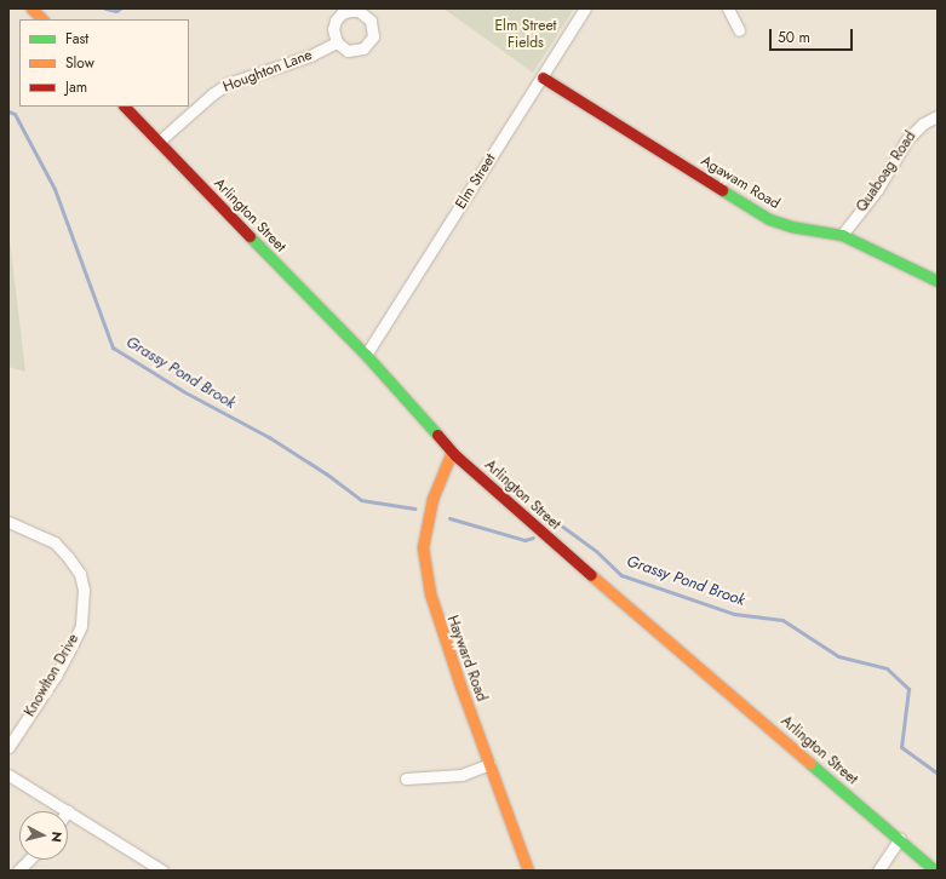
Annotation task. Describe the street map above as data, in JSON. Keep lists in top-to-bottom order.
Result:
{
  "streets": {
    "street": [
      "Houghton Lane",
      "Quaboag Road",
      "Elm Street",
      "Agawam Road",
      "Arlington Street",
      "Hayward Road",
      "Knowlton Drive"
    ]
  },
  "crossings": [
    ["Houghton Lane", "Arlington Street"],
    ["Quaboag Road", "Agawam Road"],
    ["Elm Street", "Agawam Road"],
    ["Elm Street", "Arlington Street"],
    ["Arlington Street", "Hayward Road"]
  ],
  "water": ["Grassy Pond Brook"],
  "parks": ["Elm Street Fields"],
  "legend": ["Fast", "Slow", "Jam"],
  "scale_bar": "50 m",
  "north": "right"
}
